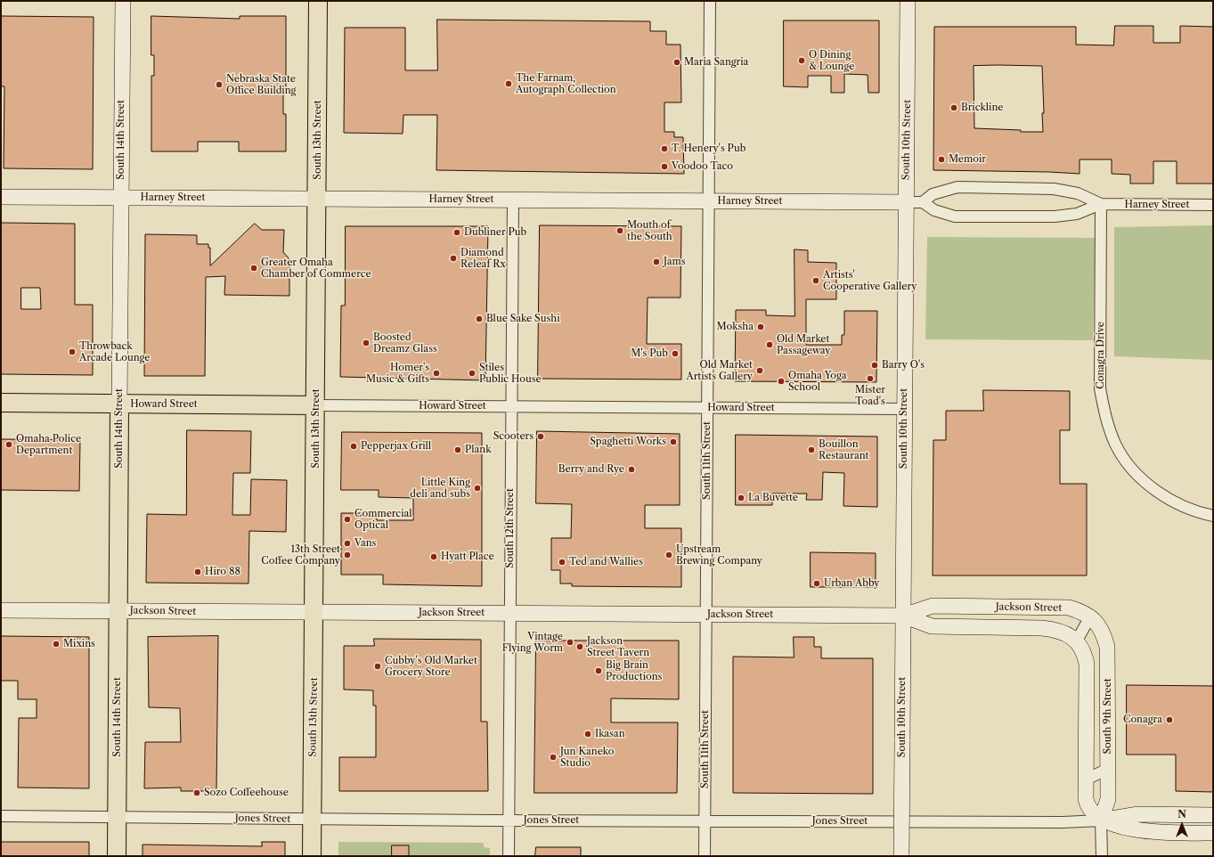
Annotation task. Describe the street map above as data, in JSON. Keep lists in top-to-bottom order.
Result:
{
  "streets": {
    "main road": [
      "South 14th Street",
      "South 13th Street",
      "South 10th Street",
      "Harney Street",
      "Howard Street",
      "Jackson Street",
      "South 9th Street",
      "Jones Street"
    ],
    "street": ["Conagra Drive", "South 11th Street", "South 12th Street"]
  },
  "crossings": [
    ["South 14th Street", "Harney Street"],
    ["South 14th Street", "Howard Street"],
    ["South 14th Street", "Jackson Street"],
    ["South 14th Street", "Jones Street"],
    ["South 13th Street", "Harney Street"],
    ["South 13th Street", "Howard Street"],
    ["South 13th Street", "Jackson Street"],
    ["South 13th Street", "Jones Street"],
    ["South 10th Street", "Harney Street"],
    ["South 10th Street", "Howard Street"],
    ["South 10th Street", "Jackson Street"],
    ["Harney Street", "Conagra Drive"],
    ["Harney Street", "South 11th Street"],
    ["Harney Street", "South 12th Street"],
    ["Howard Street", "South 11th Street"],
    ["Howard Street", "South 12th Street"],
    ["South 11th Street", "Jackson Street"],
    ["South 11th Street", "Jones Street"],
    ["South 12th Street", "Jackson Street"],
    ["South 12th Street", "Jones Street"],
    ["Jackson Street", "South 9th Street"],
    ["South 9th Street", "Jones Street"]
  ],
  "places": [
    "O Dining & Lounge",
    "Maria Sangria",
    "The Farnam, Autograph Collection",
    "Nebraska State Office Building",
    "Brickline",
    "T. Henery's Pub",
    "Memoir",
    "Voodoo Taco",
    "Mouth of the South",
    "Dubliner Pub",
    "Diamond Releaf Rx",
    "Jams",
    "Greater Omaha Chamber of Commerce",
    "Artists' Cooperative Gallery",
    "Blue Sake Sushi",
    "Moksha",
    "Boosted Dreamz Glass",
    "Old Market Passageway",
    "Throwback Arcade Lounge",
    "M's Pub",
    "Barry O's",
    "Old Market Artists Gallery",
    "Homer's Music & Gifts",
    "Stiles Public House",
    "Mister Toad's",
    "Omaha Yoga School",
    "Scooters",
    "Spaghetti Works",
    "Omaha Police Department",
    "Pepperjax Grill",
    "Plank",
    "Bouillon Restaurant",
    "Berry and Rye",
    "Little King deli and subs",
    "La Buvette",
    "Commercial Optical",
    "Vans",
    "13th Street Coffee Company",
    "Upstream Brewing Company",
    "Hyatt Place",
    "Ted and Wallies",
    "Hiro 88",
    "Urban Abby",
    "Vintage Flying Worm",
    "Mixins",
    "Jackson Street Tavern",
    "Cubby's Old Market Grocery Store",
    "Big Brain Productions",
    "Conagra",
    "Ikasan",
    "Jun Kaneko Studio",
    "Sozo Coffeehouse"
  ],
  "north": "top"
}
